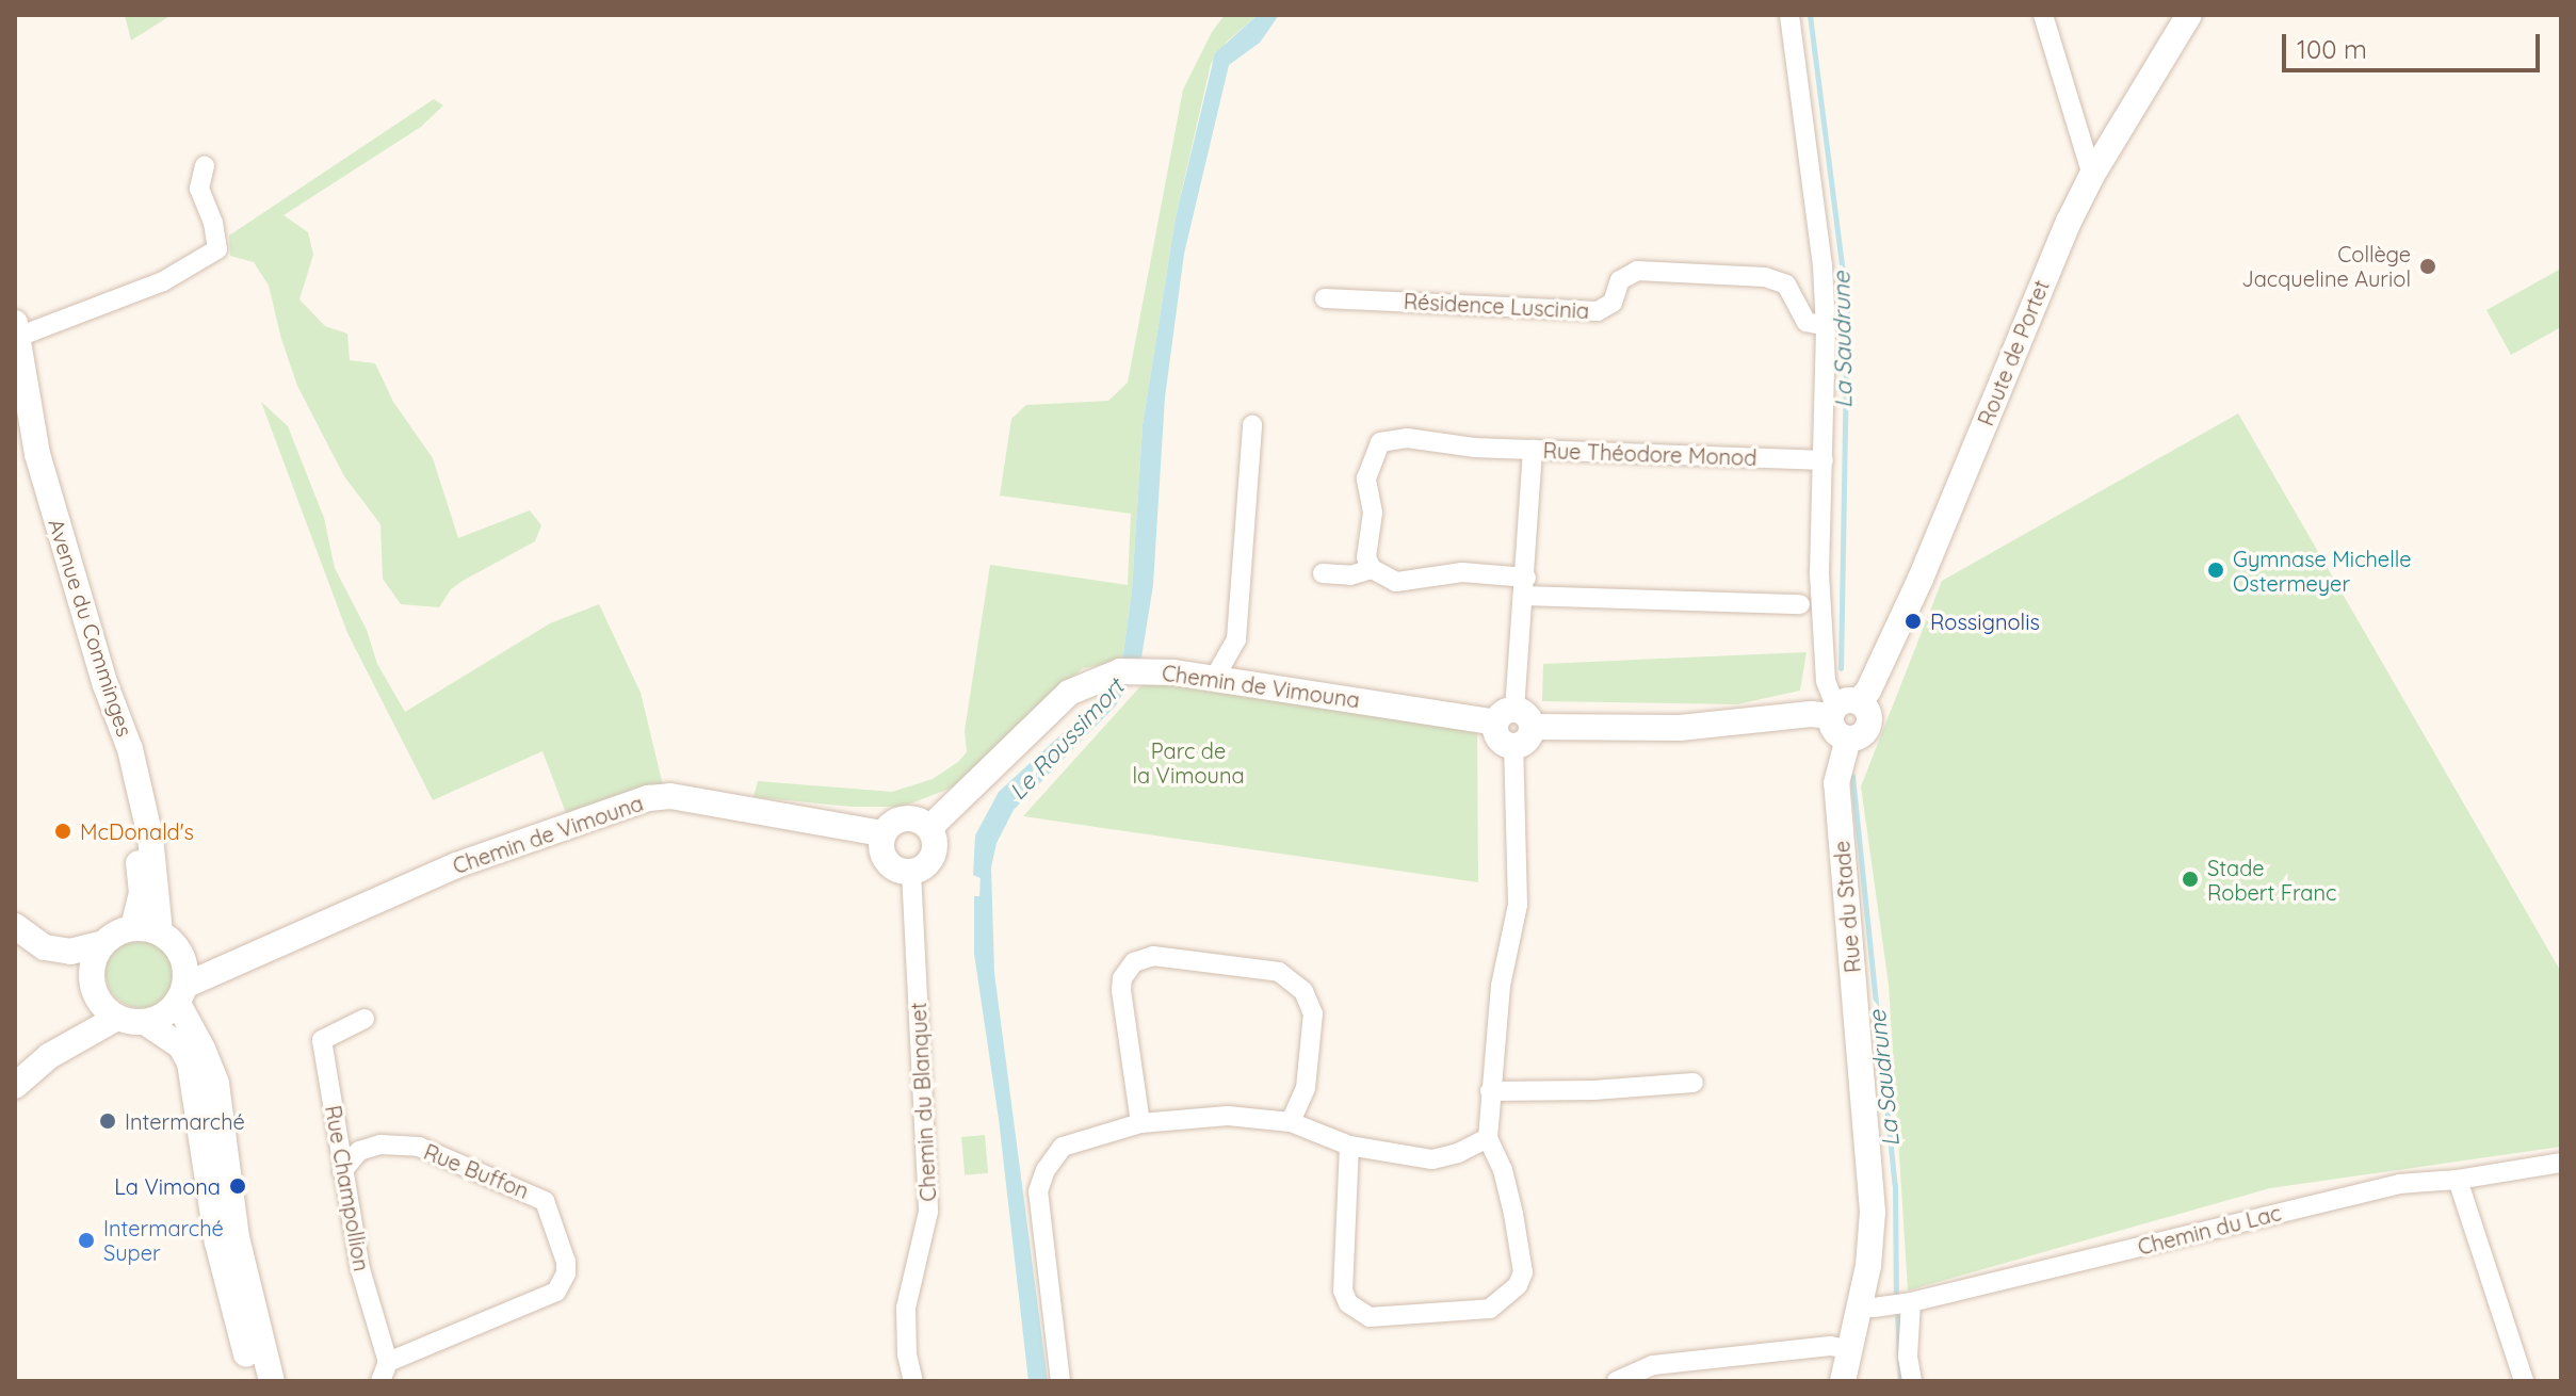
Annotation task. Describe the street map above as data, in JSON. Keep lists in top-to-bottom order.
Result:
{
  "streets": {
    "street": [
      "Résidence Luscinia",
      "Route de Portet",
      "Rue Théodore Monod",
      "Avenue du Comminges",
      "Chemin de Vimouna",
      "Rue du Stade",
      "Chemin du Blanquet",
      "Rue Buffon",
      "Rue Champollion",
      "Chemin du Lac"
    ]
  },
  "crossings": [
    ["Route de Portet", "Chemin de Vimouna"],
    ["Route de Portet", "Rue du Stade"],
    ["Rue Théodore Monod", "Chemin de Vimouna"],
    ["Avenue du Comminges", "Chemin de Vimouna"],
    ["Chemin de Vimouna", "Rue du Stade"],
    ["Chemin de Vimouna", "Chemin du Blanquet"],
    ["Rue du Stade", "Chemin du Lac"],
    ["Rue Buffon", "Rue Champollion"]
  ],
  "water": ["La Saudrune", "Le Roussimort"],
  "parks": ["Parc de la Vimouna"],
  "places": [
    "Collège Jacqueline Auriol",
    "Gymnase Michelle Ostermeyer",
    "Rossignolis",
    "McDonald's",
    "Stade Robert Franc",
    "Intermarché",
    "La Vimona",
    "Intermarché Super"
  ],
  "scale_bar": "100 m"
}
